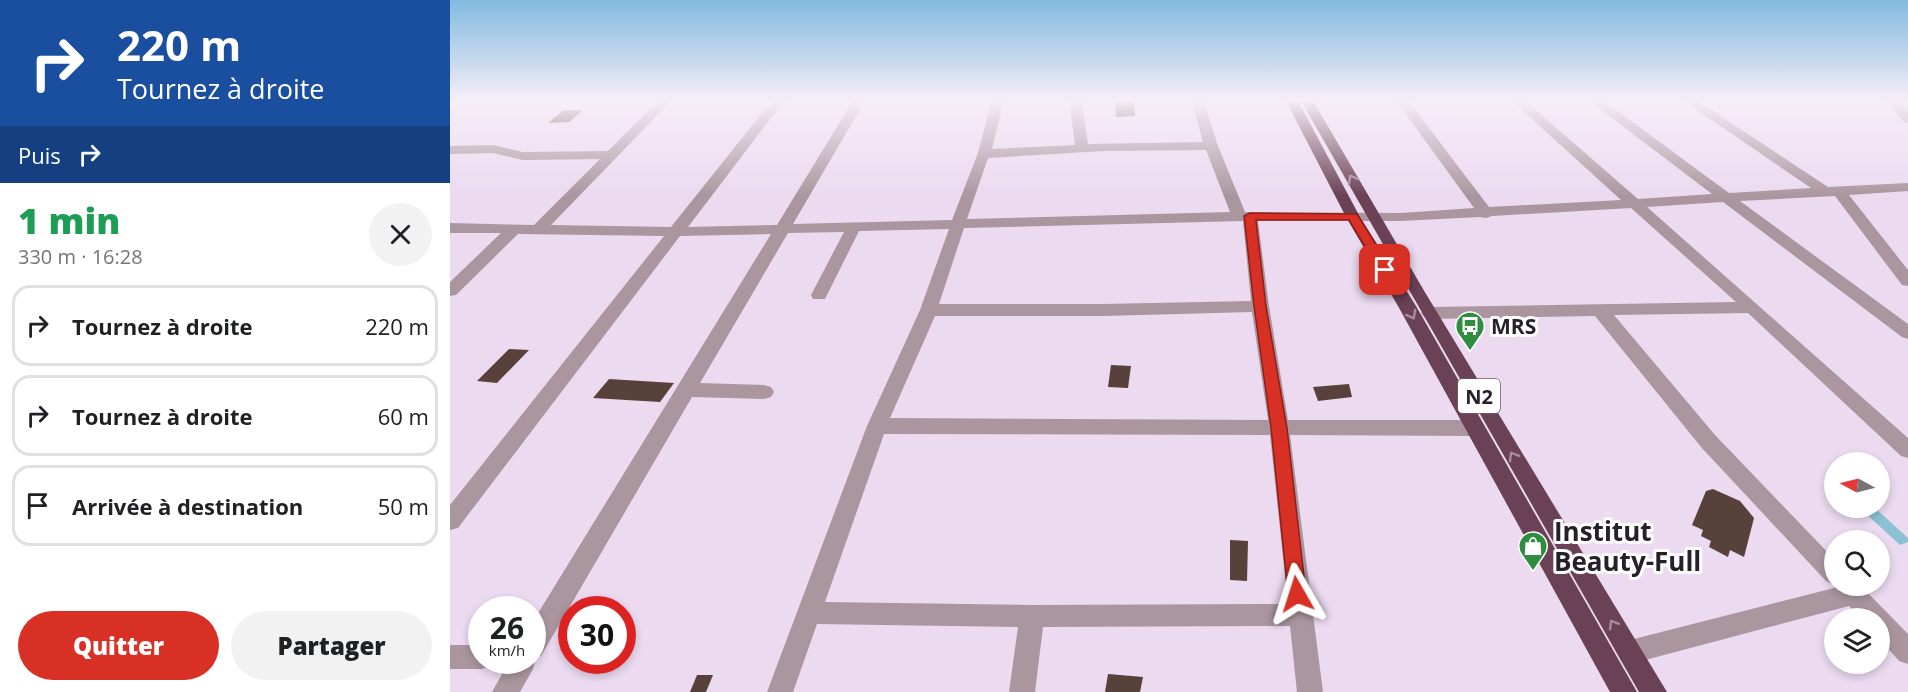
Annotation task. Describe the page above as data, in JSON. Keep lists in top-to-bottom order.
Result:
{
  "streets": {
    "highway": ["N2"]
  },
  "places": {
    "bus stop": ["MRS"],
    "shop": ["Institut Beauty-Full"]
  },
  "north": "left",
  "page": {
    "turn": ["220 m", "Tournez à droite"],
    "then": "Puis",
    "heading": ["1 min", "330 m · 16:28"],
    "list": [
      {
        "name": "Tournez à droite",
        "value": "220 m"
      },
      {
        "name": "Tournez à droite",
        "value": "60 m"
      },
      {
        "name": "Arrivée à destination",
        "value": "50 m"
      }
    ],
    "speed": "26 km/h",
    "limit": "30",
    "buttons": ["Quitter", "Partager"]
  }
}
